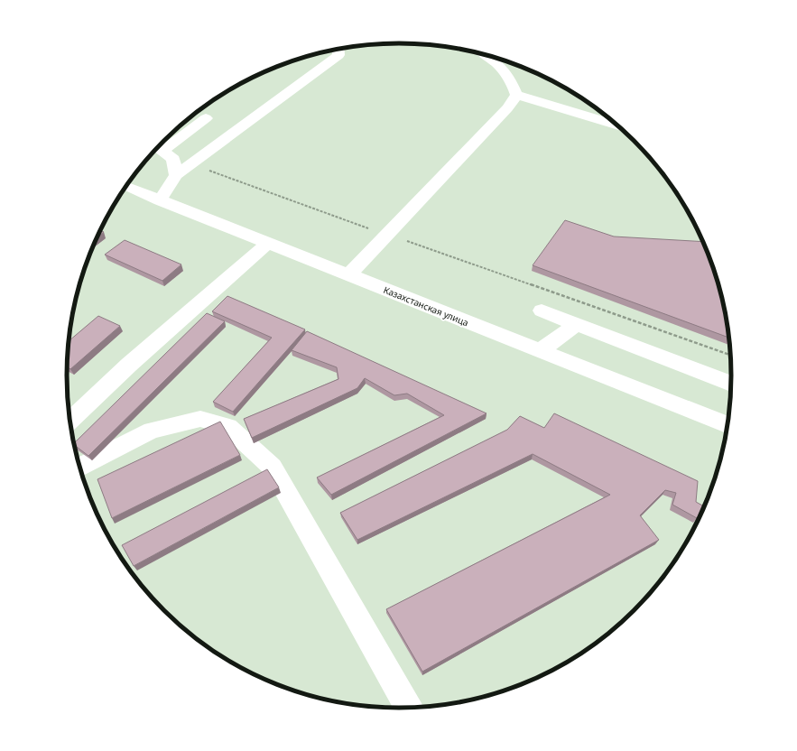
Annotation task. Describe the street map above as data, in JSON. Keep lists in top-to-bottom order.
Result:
{
  "streets": {
    "street": ["Казахстанская улица"]
  }
}
